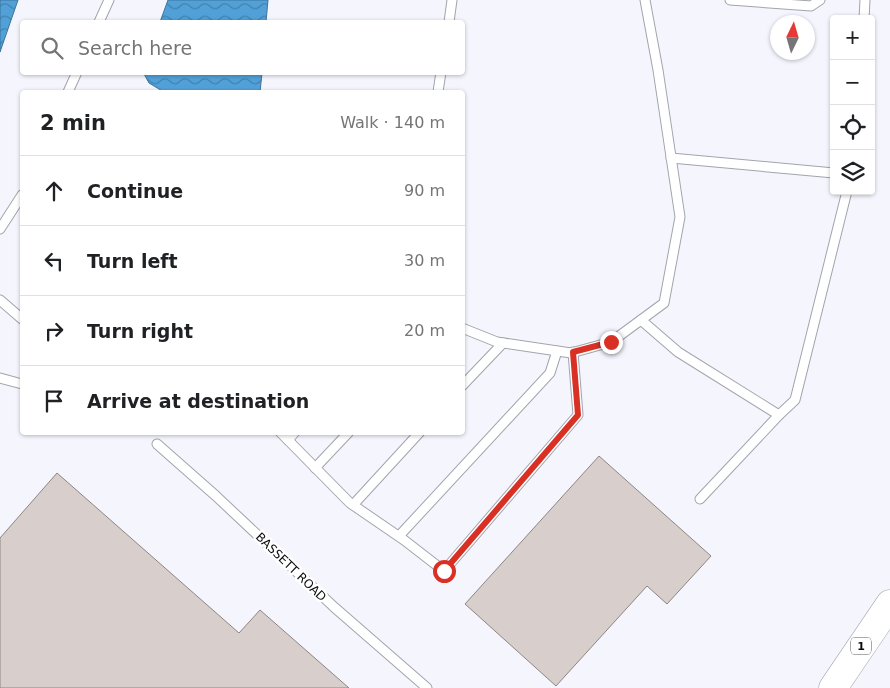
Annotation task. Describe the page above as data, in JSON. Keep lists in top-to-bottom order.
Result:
{
  "streets": {
    "main road": ["1"],
    "lane": ["BASSETT ROAD"]
  },
  "north": "top",
  "page": {
    "map_buttons": ["+", "−"],
    "search": "Search here",
    "heading": ["2 min", "Walk · 140 m"],
    "list": [
      ["Continue", "90 m"],
      ["Turn left", "30 m"],
      ["Turn right", "20 m"],
      "Arrive at destination"
    ]
  }
}
